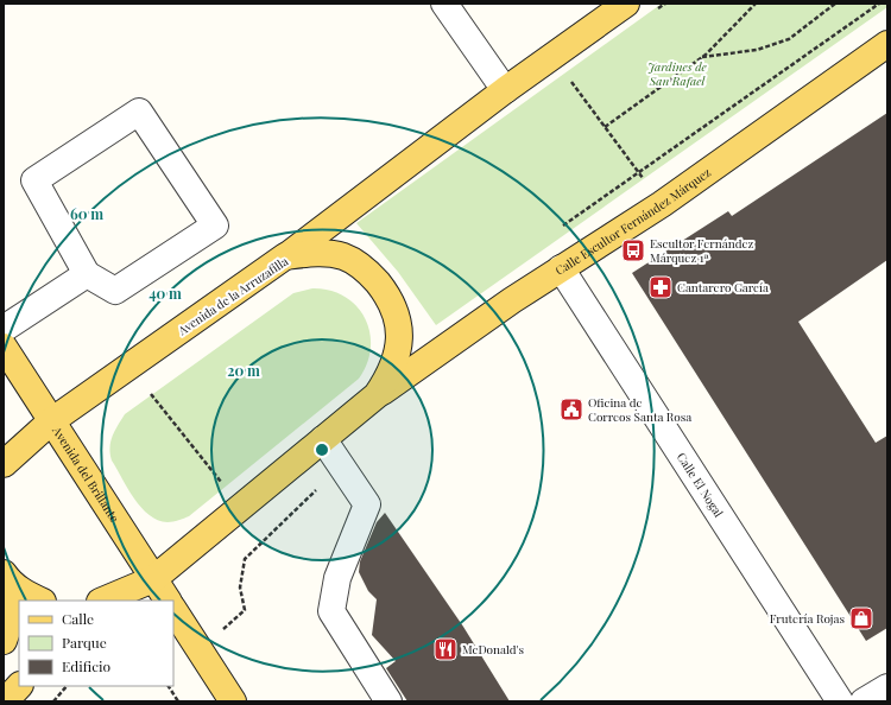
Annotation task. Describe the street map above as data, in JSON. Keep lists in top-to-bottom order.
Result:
{
  "streets": {
    "main road": ["Calle Escultor Fernández Márquez", "Avenida de la Arruzafilla", "Avenida del Brillante"],
    "street": ["Calle El Nogal"]
  },
  "crossings": [
    ["Calle Escultor Fernández Márquez", "Avenida de la Arruzafilla"],
    ["Calle Escultor Fernández Márquez", "Calle El Nogal"],
    ["Avenida de la Arruzafilla", "Avenida del Brillante"]
  ],
  "parks": ["Jardines de San Rafael"],
  "places": {
    "bus stop": ["Escultor Fernández Márquez 1ª"],
    "pharmacy": ["Cantarero García"],
    "public building": ["Oficina de Correos Santa Rosa"],
    "shop": ["Frutería Rojas"],
    "restaurant": ["McDonald's"]
  },
  "legend": ["Calle", "Parque", "Edificio"],
  "rings": ["60 m", "40 m", "20 m"]
}
